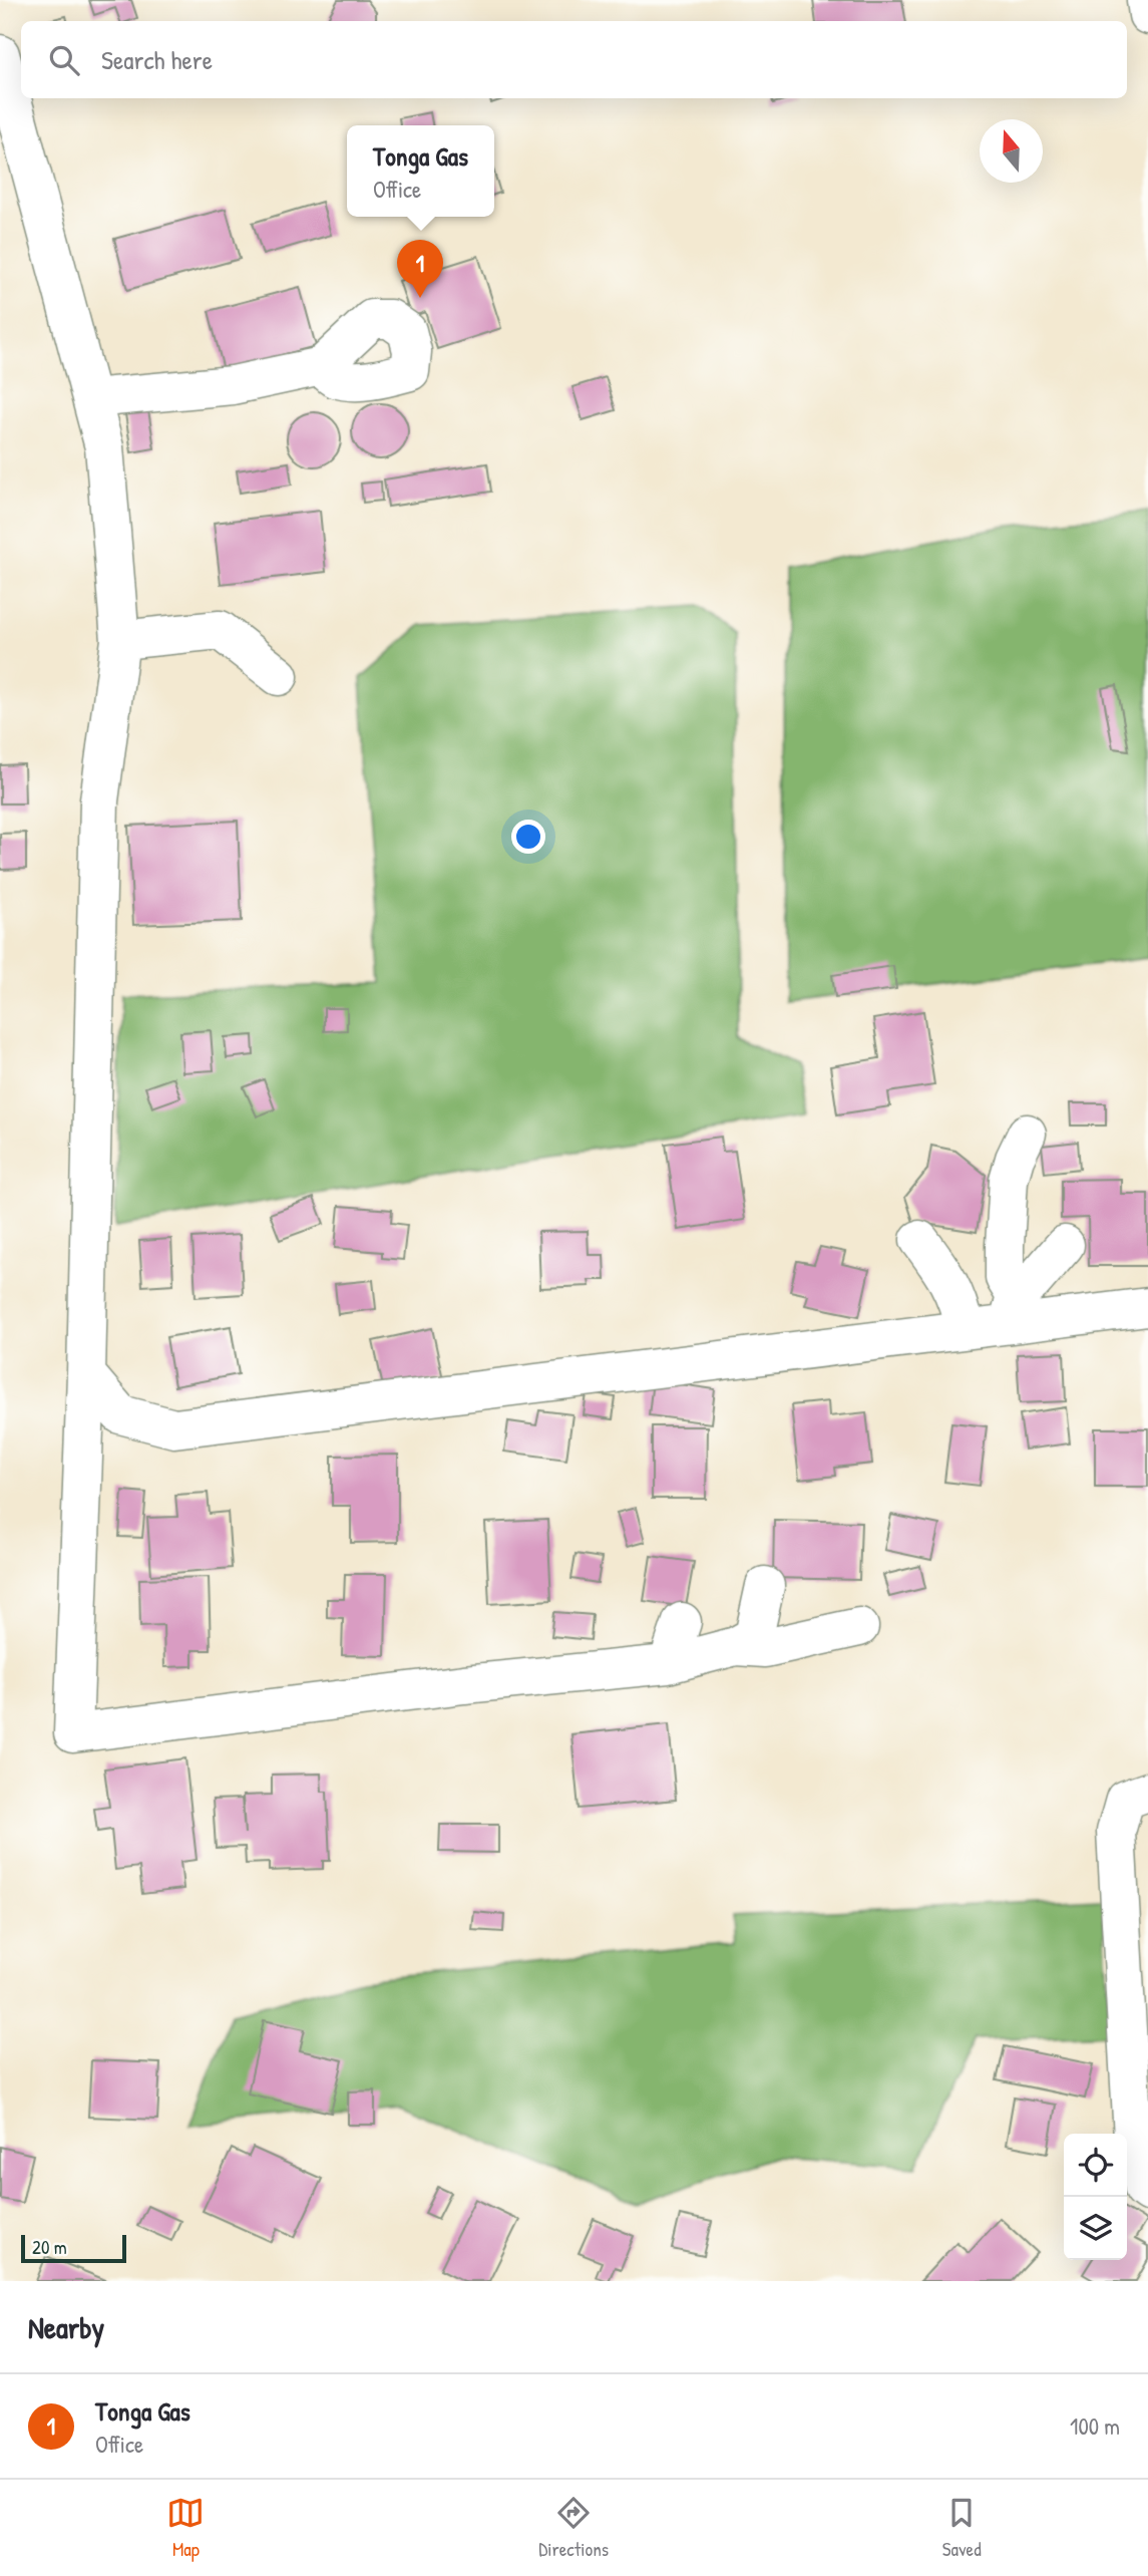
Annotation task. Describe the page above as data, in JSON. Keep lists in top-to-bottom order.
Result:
{
  "scale_bar": "20 m",
  "north": "top",
  "page": {
    "search": "Search here",
    "popup": ["Tonga Gas", "Office"],
    "pins": "1",
    "scale": "20 m",
    "heading": "Nearby",
    "list": [
      {
        "mark": "1",
        "name": "Tonga Gas",
        "note": "Office",
        "value": "100 m"
      }
    ],
    "nav": ["Map", "Directions", "Saved"]
  }
}
